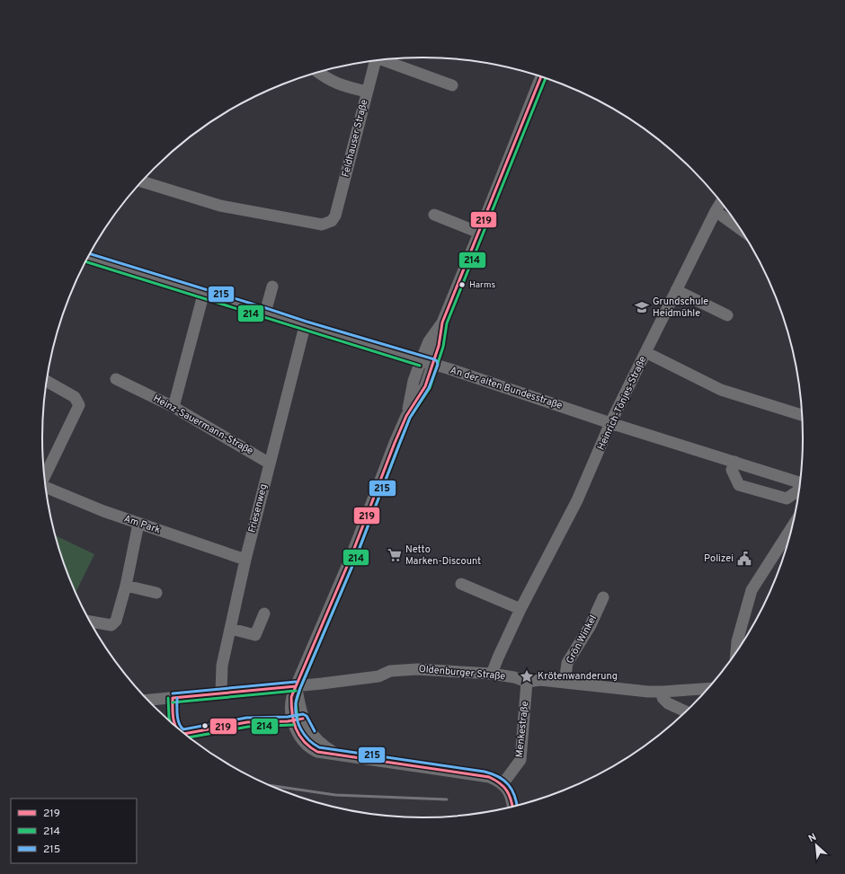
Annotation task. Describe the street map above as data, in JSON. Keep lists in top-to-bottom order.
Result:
{
  "streets": {
    "street": [
      "Feldhauser Straße",
      "An der alten Bundesstraße",
      "Heinrich-Tönjes-Straße",
      "Heinz-Sauermann-Straße",
      "Friesenweg",
      "Am Park",
      "Grön Winkel",
      "Oldenburger Straße",
      "Menkestraße"
    ]
  },
  "crossings": [
    ["An der alten Bundesstraße", "Heinrich-Tönjes-Straße"],
    ["An der alten Bundesstraße", "Friesenweg"],
    ["Heinrich-Tönjes-Straße", "Oldenburger Straße"],
    ["Heinz-Sauermann-Straße", "Friesenweg"],
    ["Friesenweg", "Am Park"],
    ["Friesenweg", "Oldenburger Straße"],
    ["Grön Winkel", "Oldenburger Straße"],
    ["Oldenburger Straße", "Menkestraße"]
  ],
  "places": {
    "other": ["Harms"],
    "school or university": ["Grundschule Heidmühle"],
    "supermarket": ["Netto Marken-Discount"],
    "public building": ["Polizei"],
    "place": ["Krötenwanderung"]
  },
  "lines": ["transit line 219", "transit line 214", "transit line 215"],
  "legend": ["219", "214", "215"],
  "north": "top left"
}
